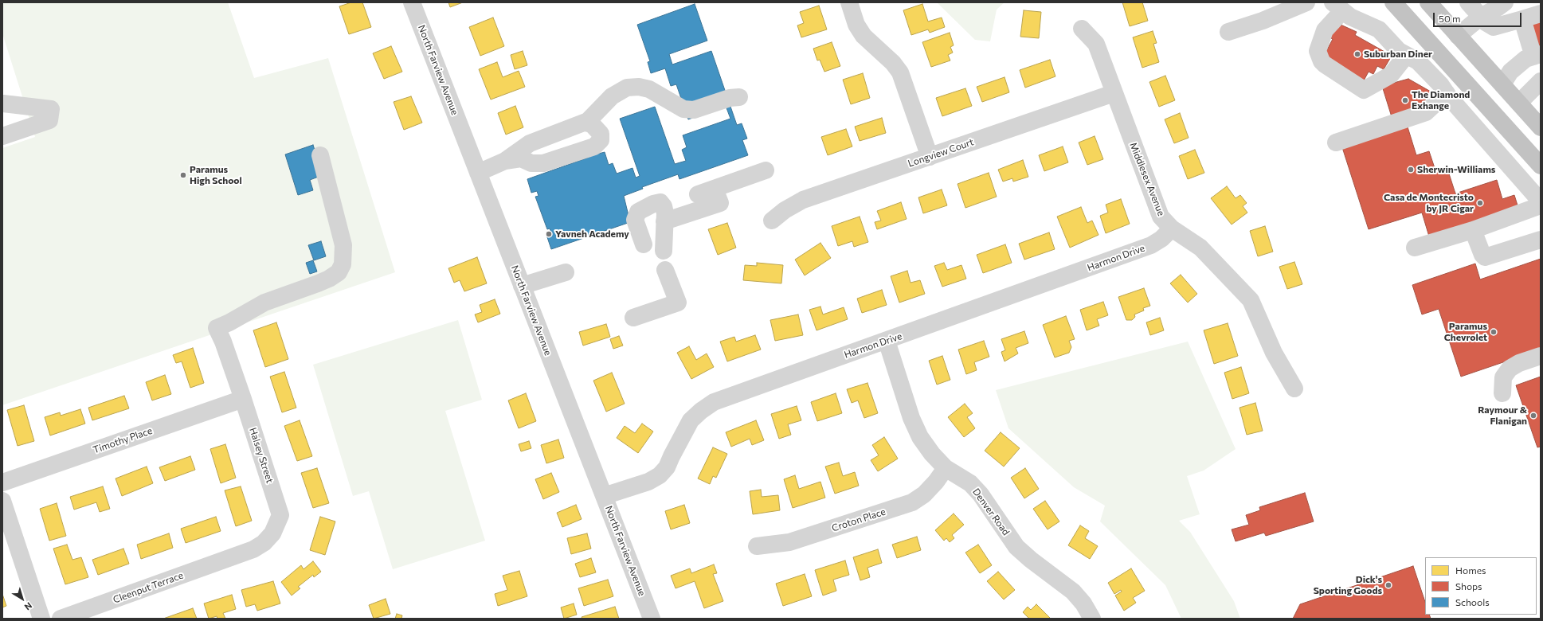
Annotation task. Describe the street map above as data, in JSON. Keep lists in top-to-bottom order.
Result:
{
  "streets": {
    "street": [
      "North Farview Avenue",
      "Longview Court",
      "Middlesex Avenue",
      "Harmon Drive",
      "Timothy Place",
      "Halsey Street",
      "Denver Road",
      "Croton Place",
      "Cleenput Terrace"
    ]
  },
  "crossings": [
    ["North Farview Avenue", "Harmon Drive"],
    ["Longview Court", "Middlesex Avenue"],
    ["Middlesex Avenue", "Harmon Drive"],
    ["Harmon Drive", "Denver Road"],
    ["Timothy Place", "Halsey Street"],
    ["Halsey Street", "Cleenput Terrace"],
    ["Denver Road", "Croton Place"]
  ],
  "places": [
    "Suburban Diner",
    "The Diamond Exhange",
    "Sherwin-Williams",
    "Paramus High School",
    "Casa de Montecristo by JR Cigar",
    "Yavneh Academy",
    "Paramus Chevrolet",
    "Raymour & Flanigan",
    "Dick's Sporting Goods"
  ],
  "legend": ["Homes", "Shops", "Schools"],
  "scale_bar": "50 m",
  "north": "bottom right"
}
